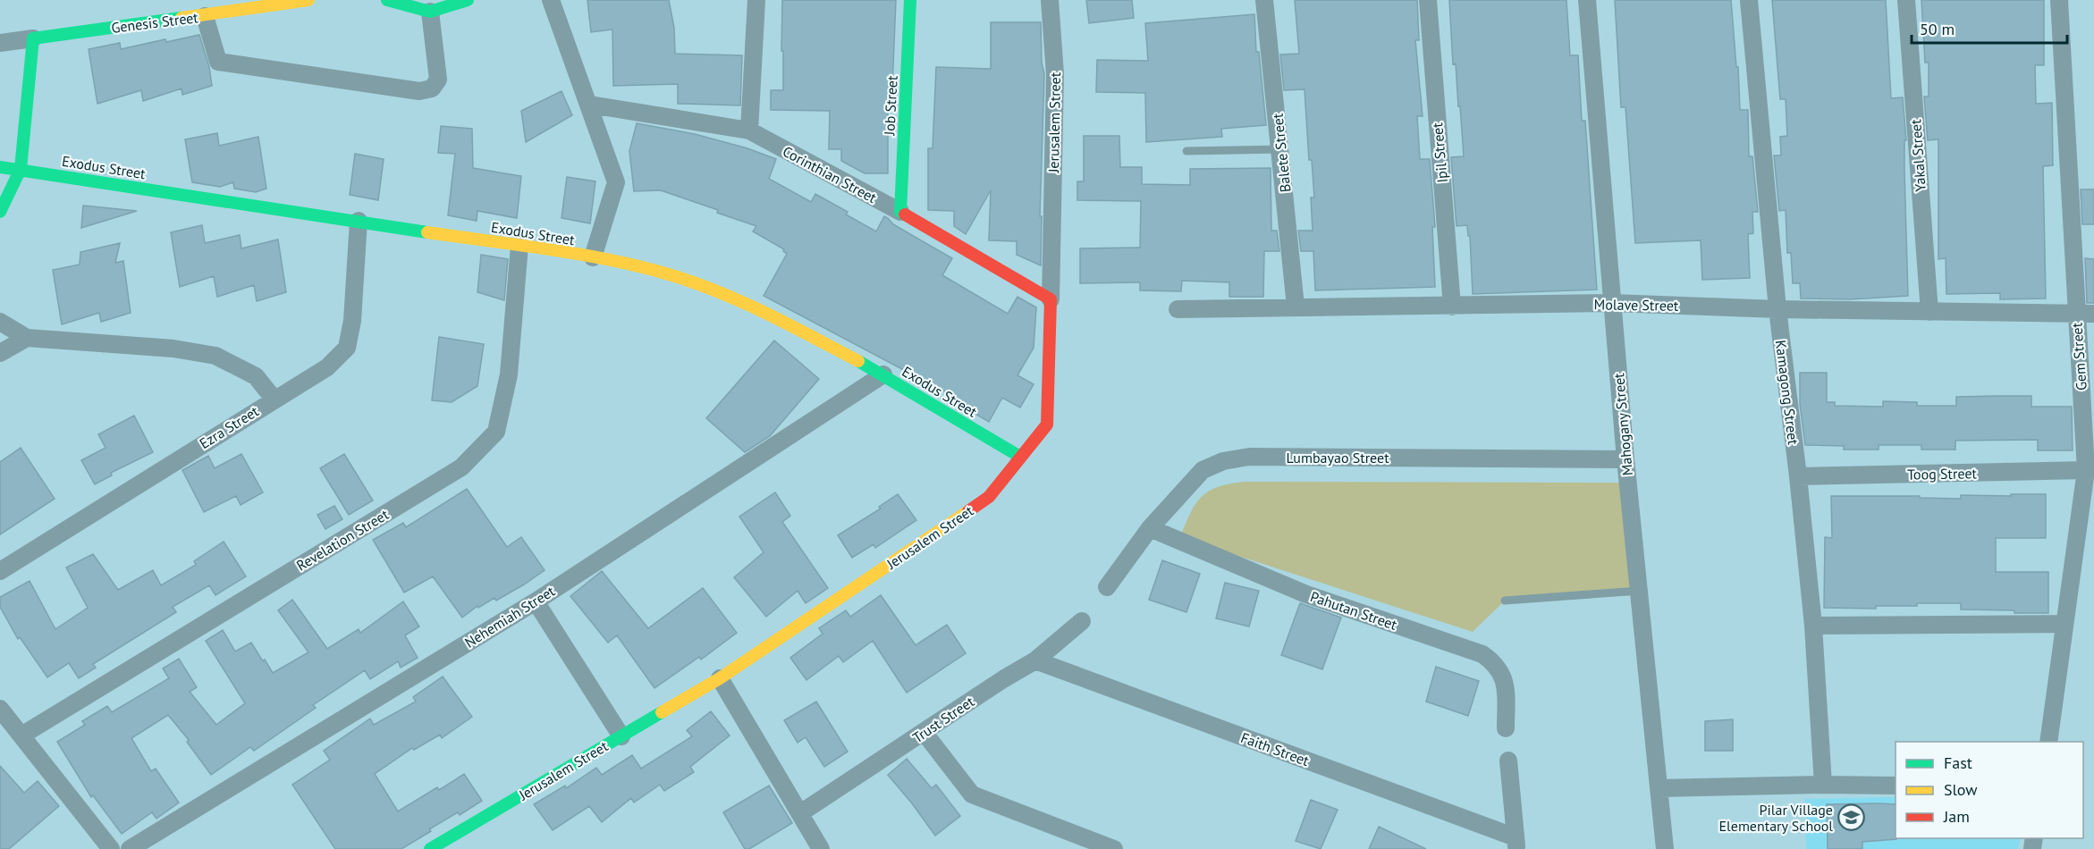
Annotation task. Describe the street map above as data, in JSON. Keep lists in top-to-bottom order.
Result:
{
  "streets": {
    "street": [
      "Genesis Street",
      "Job Street",
      "Jerusalem Street",
      "Balete Street",
      "Ipil Street",
      "Yakal Street",
      "Exodus Street",
      "Corinthian Street",
      "Molave Street",
      "Gem Street",
      "Kamagong Street",
      "Mahogany Street",
      "Ezra Street",
      "Lumbayao Street",
      "Toog Street",
      "Revelation Street",
      "Pahutan Street",
      "Nehemiah Street",
      "Trust Street",
      "Faith Street"
    ]
  },
  "crossings": [
    ["Job Street", "Corinthian Street"],
    ["Jerusalem Street", "Exodus Street"],
    ["Jerusalem Street", "Corinthian Street"],
    ["Balete Street", "Molave Street"],
    ["Ipil Street", "Molave Street"],
    ["Yakal Street", "Molave Street"],
    ["Exodus Street", "Ezra Street"],
    ["Exodus Street", "Revelation Street"],
    ["Exodus Street", "Nehemiah Street"],
    ["Molave Street", "Gem Street"],
    ["Molave Street", "Kamagong Street"],
    ["Molave Street", "Mahogany Street"],
    ["Gem Street", "Toog Street"],
    ["Kamagong Street", "Toog Street"],
    ["Mahogany Street", "Lumbayao Street"],
    ["Lumbayao Street", "Pahutan Street"],
    ["Trust Street", "Faith Street"]
  ],
  "places": {
    "school or university": ["Pilar Village Elementary School"]
  },
  "legend": ["Fast", "Slow", "Jam"],
  "scale_bar": "50 m"
}
